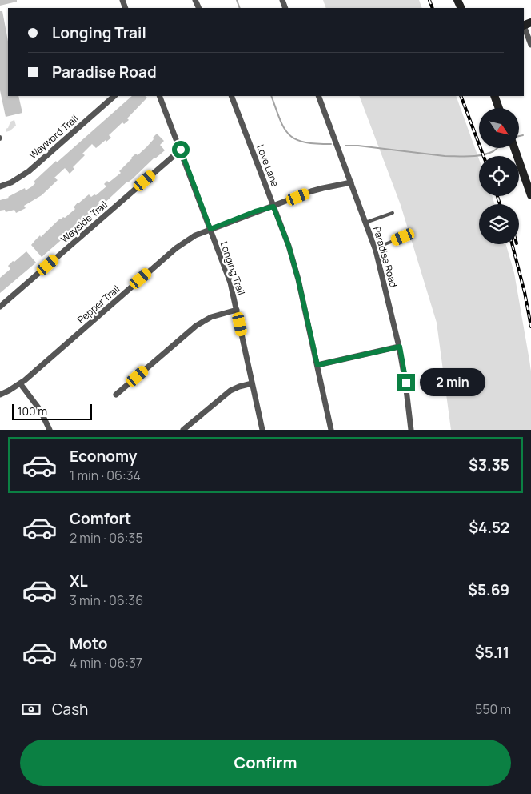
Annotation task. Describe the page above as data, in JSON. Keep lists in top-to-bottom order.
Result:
{
  "streets": {
    "street": [
      "Wayword Trail",
      "Love Lane",
      "Wayside Trail",
      "Paradise Road",
      "Longing Trail",
      "Pepper Trail"
    ]
  },
  "crossings": [
    ["Love Lane", "Pepper Trail"],
    ["Wayside Trail", "Longing Trail"],
    ["Paradise Road", "Pepper Trail"],
    ["Longing Trail", "Pepper Trail"]
  ],
  "scale_bar": "100 m",
  "north": "bottom right",
  "page": {
    "banner": ["Longing Trail", "Paradise Road"],
    "bubble": "2 min",
    "scale": "100 m",
    "list": [
      {
        "name": "Economy",
        "note": "1 min · 06:34",
        "value": "$3.35"
      },
      {
        "name": "Comfort",
        "note": "2 min · 06:35",
        "value": "$4.52"
      },
      {
        "name": "XL",
        "note": "3 min · 06:36",
        "value": "$5.69"
      },
      {
        "name": "Moto",
        "note": "4 min · 06:37",
        "value": "$5.11"
      }
    ],
    "pay": ["Cash", "550 m"],
    "buttons": "Confirm"
  }
}
